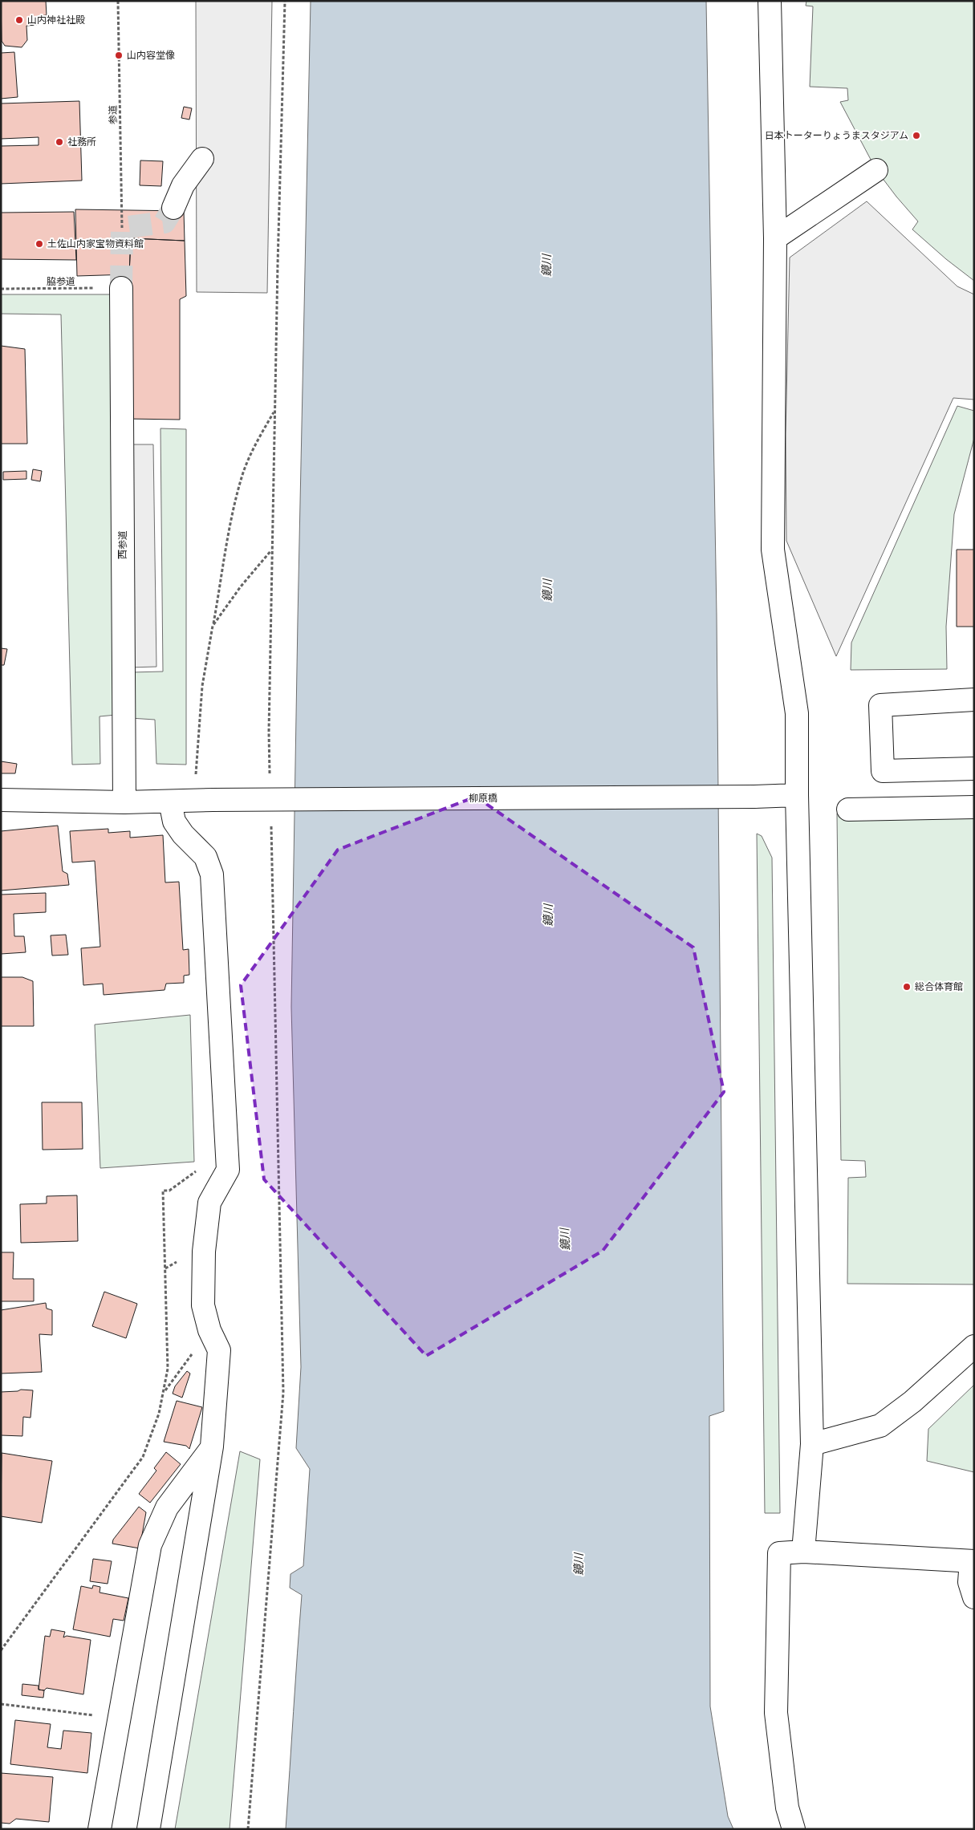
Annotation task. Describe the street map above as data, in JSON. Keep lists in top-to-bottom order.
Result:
{
  "streets": {
    "street": ["西参道", "柳原橋"],
    "path": ["参道", "脇参道"]
  },
  "crossings": [
    ["脇参道", "西参道"],
    ["西参道", "柳原橋"]
  ],
  "water": ["鏡川"],
  "places": [
    "山内神社社殿",
    "山内容堂像",
    "日本トーターりょうまスタジアム",
    "社務所",
    "土佐山内家宝物資料館",
    "総合体育館"
  ]
}
